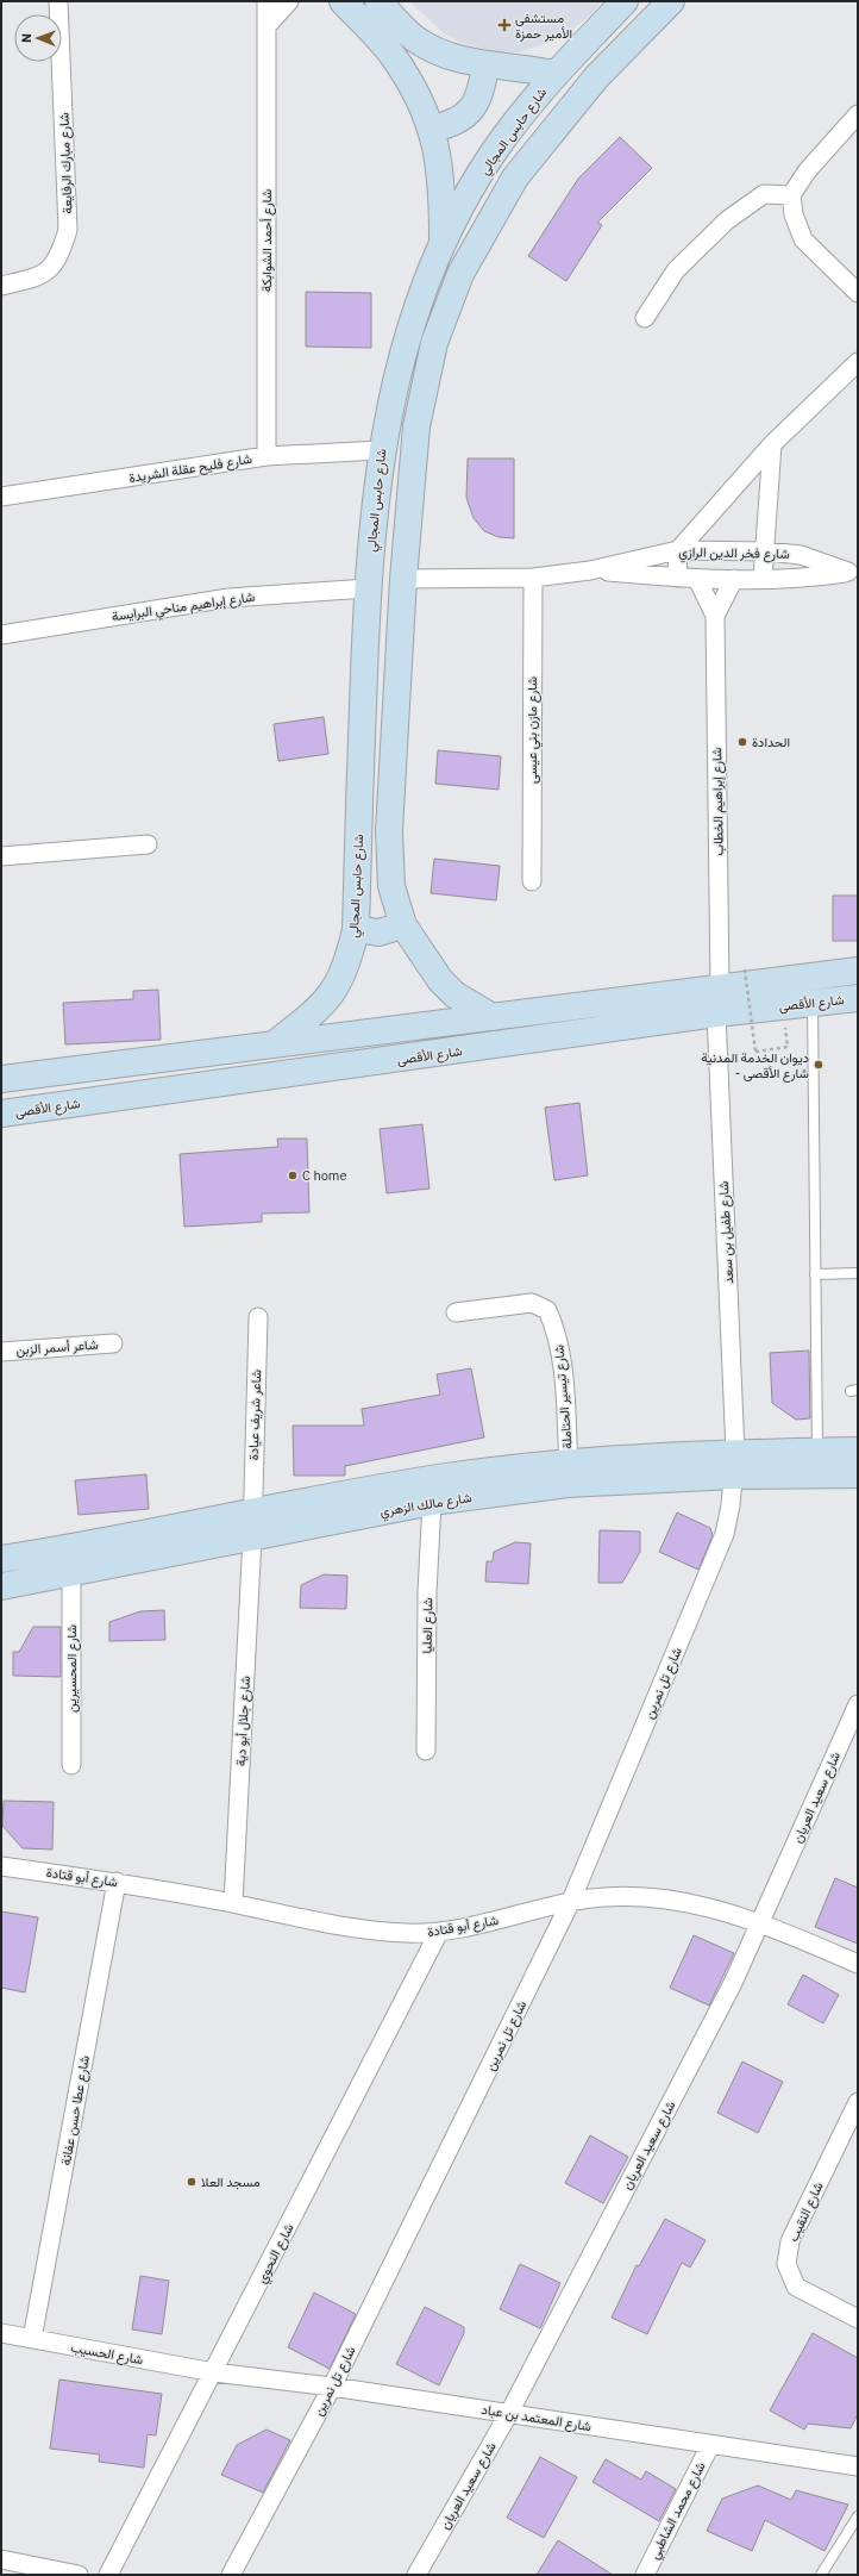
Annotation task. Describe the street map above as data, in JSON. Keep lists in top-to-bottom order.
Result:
{
  "streets": {
    "street": [
      "شارع حابس المجالي",
      "شارع مبارك الرفايعة",
      "شارع أحمد الشوابكة",
      "شارع فليح عقلة الشريدة",
      "شارع فخر الدين الرازي",
      "شارع إبراهيم مناحي البرايسة",
      "شارع مازن بني عيسى",
      "شارع إبراهيم الخطاب",
      "شارع الأقصى",
      "شارع طفيل بن سعد",
      "شاعر أسمر الزبن",
      "شارع تيسير الحتاملة",
      "شاعر شريف عيادة",
      "شارع مالك الزهري",
      "شارع العليا",
      "شارع المحسيرين",
      "شارع تل نمرين",
      "شارع جلال أبو دية",
      "شارع سعيد العريان",
      "شارع أبو قتادة",
      "شارع عطا حسن عفانة",
      "شارع النقيب",
      "شارع النحوي",
      "شارع الحسيب",
      "شارع المعتمد بن عباد",
      "شارع محمد الشاطبي"
    ]
  },
  "crossings": [
    ["شارع حابس المجالي", "شارع فليح عقلة الشريدة"],
    ["شارع حابس المجالي", "شارع إبراهيم مناحي البرايسة"],
    ["شارع حابس المجالي", "شارع الأقصى"],
    ["شارع أحمد الشوابكة", "شارع فليح عقلة الشريدة"],
    ["شارع فخر الدين الرازي", "شارع مازن بني عيسى"],
    ["شارع فخر الدين الرازي", "شارع إبراهيم الخطاب"],
    ["شارع إبراهيم الخطاب", "شارع الأقصى"],
    ["شارع الأقصى", "شارع طفيل بن سعد"],
    ["شارع طفيل بن سعد", "شارع مالك الزهري"],
    ["شارع طفيل بن سعد", "شارع تل نمرين"],
    ["شارع تيسير الحتاملة", "شارع مالك الزهري"],
    ["شاعر شريف عيادة", "شارع مالك الزهري"],
    ["شاعر شريف عيادة", "شارع جلال أبو دية"],
    ["شارع مالك الزهري", "شارع العليا"],
    ["شارع مالك الزهري", "شارع المحسيرين"],
    ["شارع مالك الزهري", "شارع تل نمرين"],
    ["شارع مالك الزهري", "شارع جلال أبو دية"],
    ["شارع تل نمرين", "شارع أبو قتادة"],
    ["شارع تل نمرين", "شارع المعتمد بن عباد"],
    ["شارع جلال أبو دية", "شارع أبو قتادة"],
    ["شارع سعيد العريان", "شارع أبو قتادة"],
    ["شارع سعيد العريان", "شارع المعتمد بن عباد"],
    ["شارع أبو قتادة", "شارع عطا حسن عفانة"],
    ["شارع أبو قتادة", "شارع النحوي"],
    ["شارع عطا حسن عفانة", "شارع الحسيب"],
    ["شارع النحوي", "شارع الحسيب"],
    ["شارع النحوي", "شارع المعتمد بن عباد"],
    ["شارع الحسيب", "شارع المعتمد بن عباد"],
    ["شارع المعتمد بن عباد", "شارع محمد الشاطبي"]
  ],
  "places": {
    "health": ["مستشفى الأمير حمزة"],
    "other": [
      "الحدادة",
      "ديوان الخدمة المدنية - شارع الأقصى",
      "C home",
      "مسجد العلا"
    ]
  },
  "north": "left"
}
